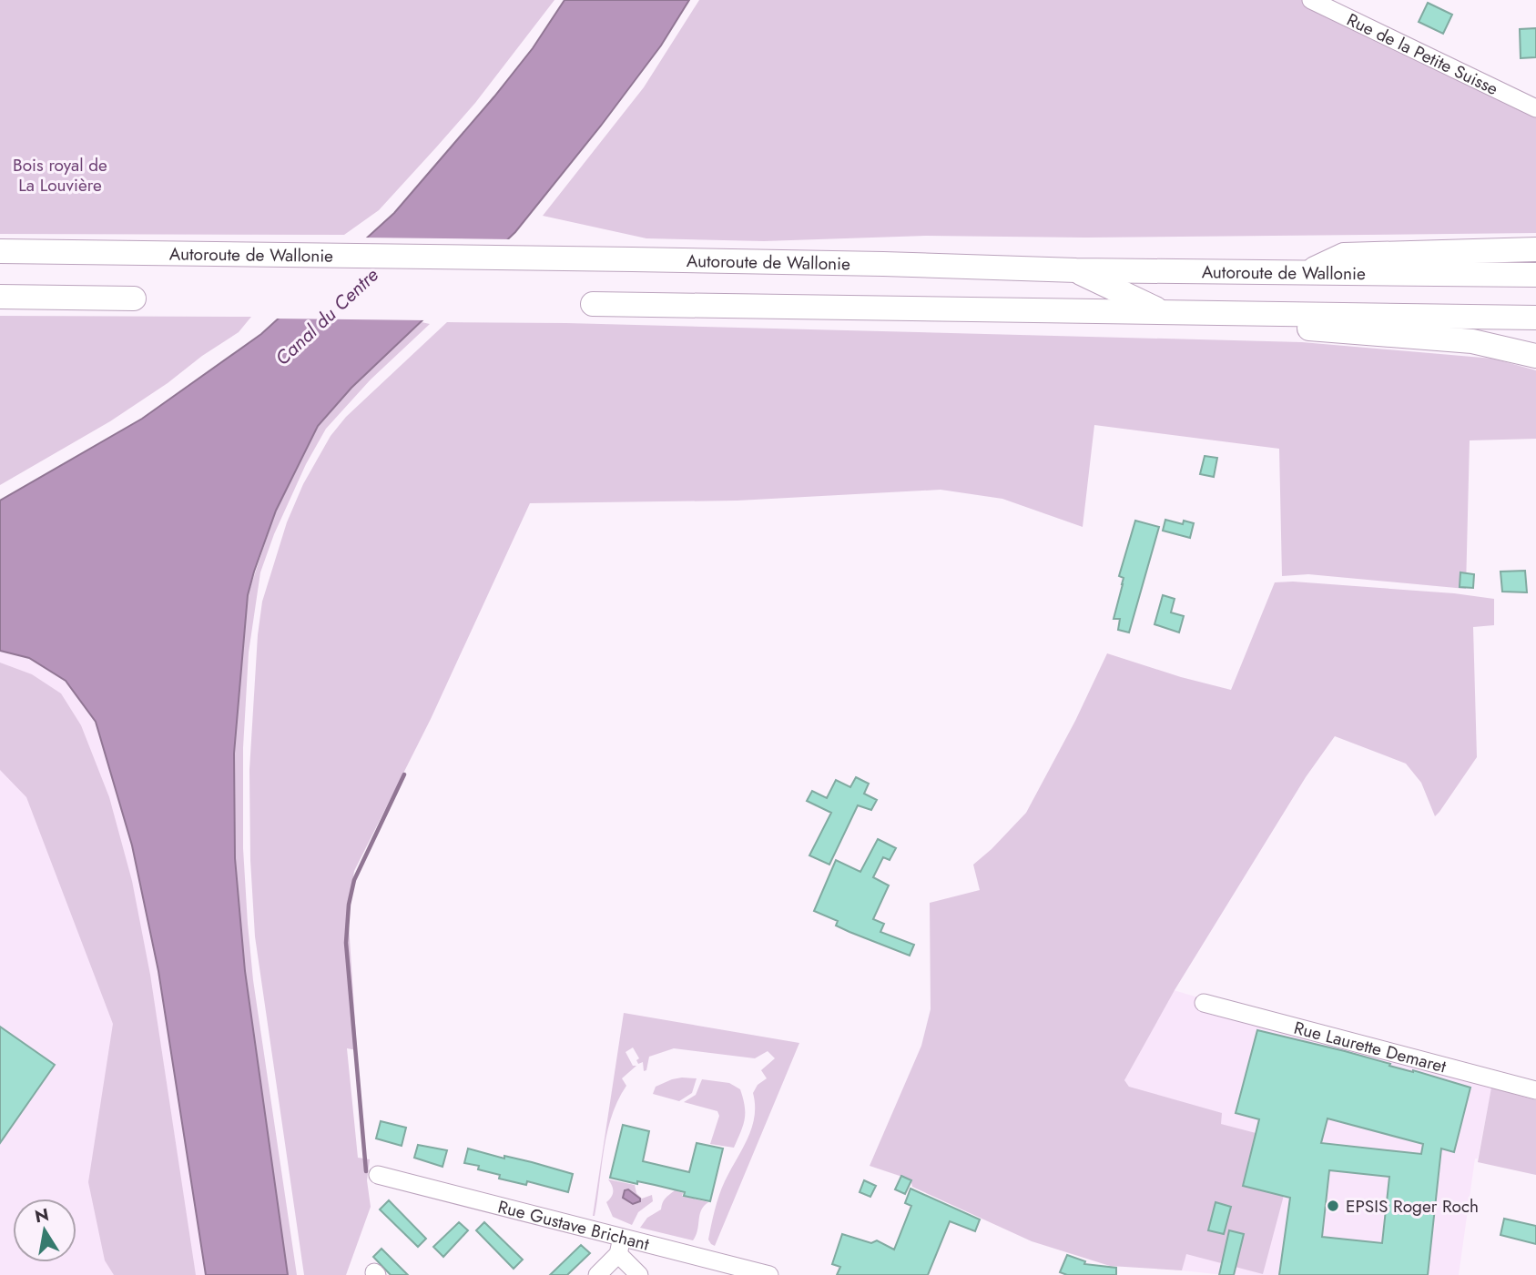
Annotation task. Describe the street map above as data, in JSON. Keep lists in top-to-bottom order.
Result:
{
  "streets": {
    "highway": ["Autoroute de Wallonie"],
    "street": ["Rue de la Petite Suisse", "Rue Laurette Demaret", "Rue Gustave Brichant"]
  },
  "water": ["Canal du Centre"],
  "parks": ["Bois royal de La Louvière"],
  "places": ["EPSIS Roger Roch"],
  "north": "top"
}
